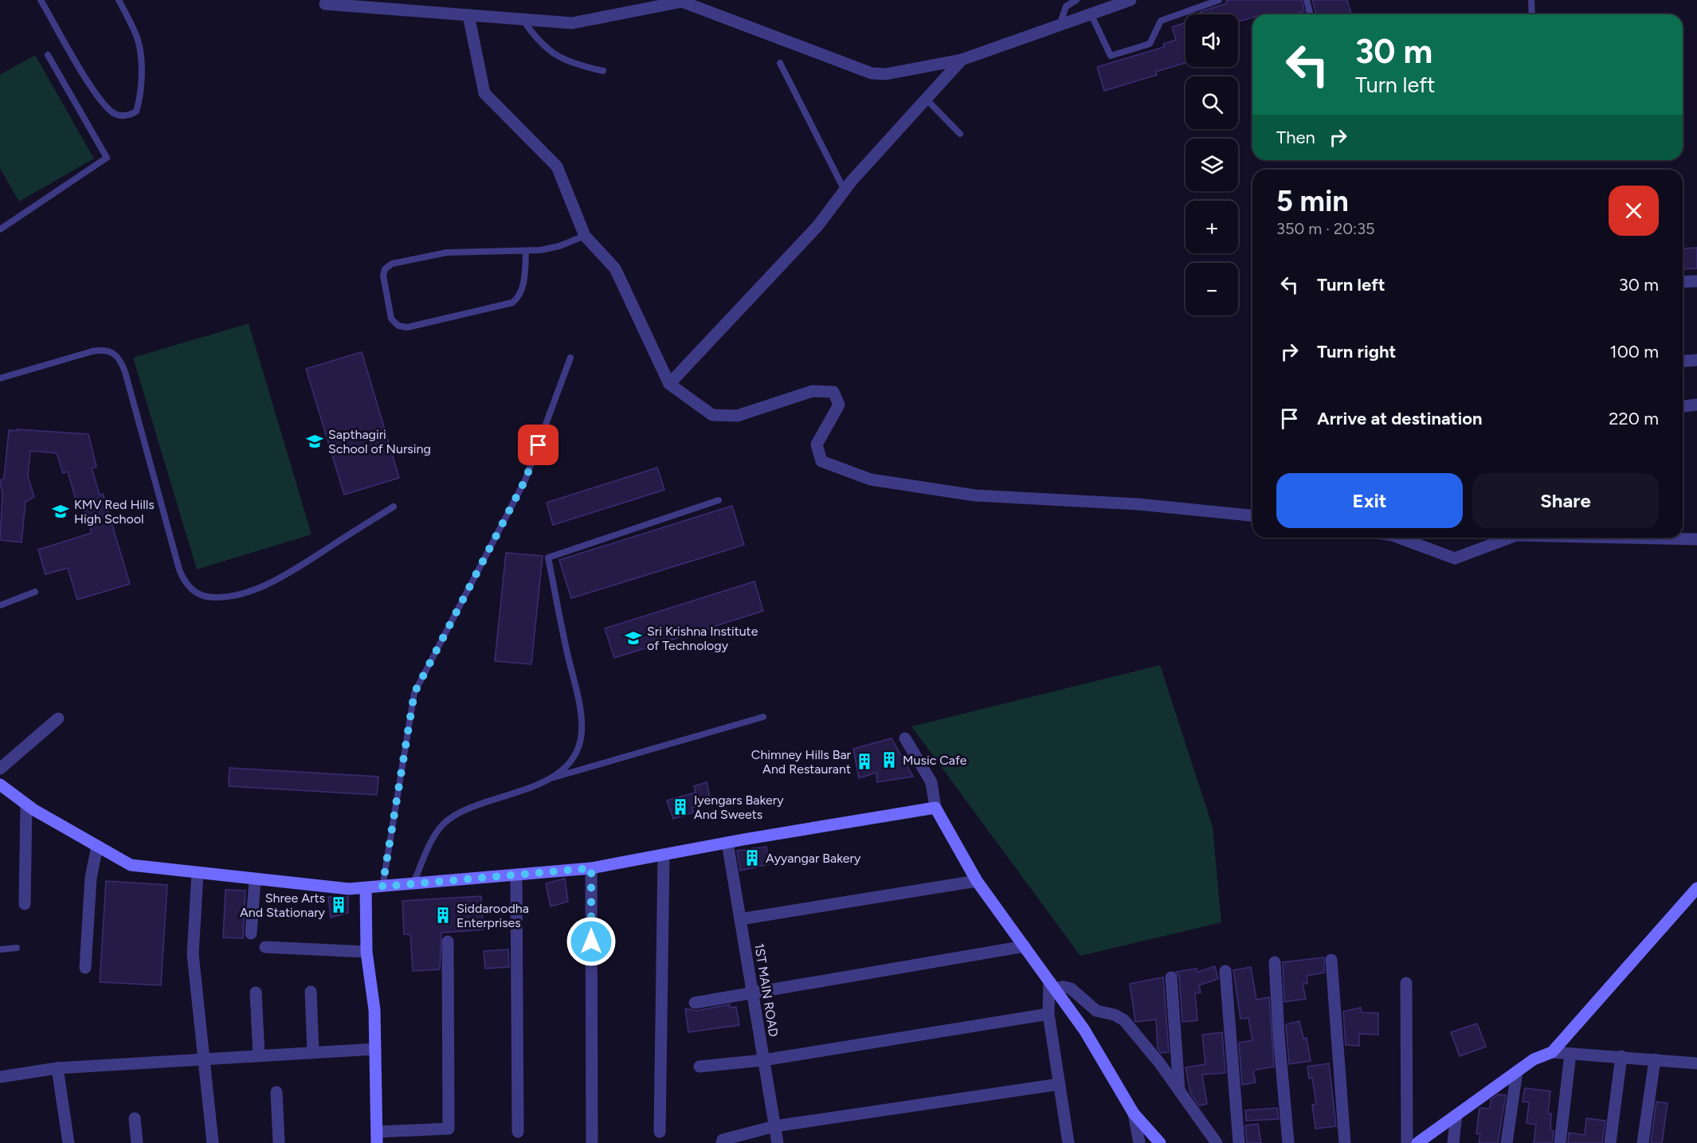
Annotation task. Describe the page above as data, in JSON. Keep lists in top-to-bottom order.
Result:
{
  "streets": {
    "street": ["1ST MAIN ROAD"]
  },
  "places": {
    "school or university": ["Sapthagiri School of Nursing", "KMV Red Hills High School", "Sri Krishna Institute of Technology"],
    "building": [
      "Music Cafe",
      "Chimney Hills Bar And Restaurant",
      "Iyengars Bakery And Sweets",
      "Ayyangar Bakery",
      "Shree Arts And Stationary",
      "Siddaroodha Enterprises"
    ]
  },
  "page": {
    "map_buttons": ["+", "−"],
    "turn": ["30 m", "Turn left"],
    "then": "Then",
    "heading": ["5 min", "350 m · 20:35"],
    "list": [
      {
        "name": "Turn left",
        "value": "30 m"
      },
      {
        "name": "Turn right",
        "value": "100 m"
      },
      {
        "name": "Arrive at destination",
        "value": "220 m"
      }
    ],
    "buttons": ["Exit", "Share"]
  }
}
